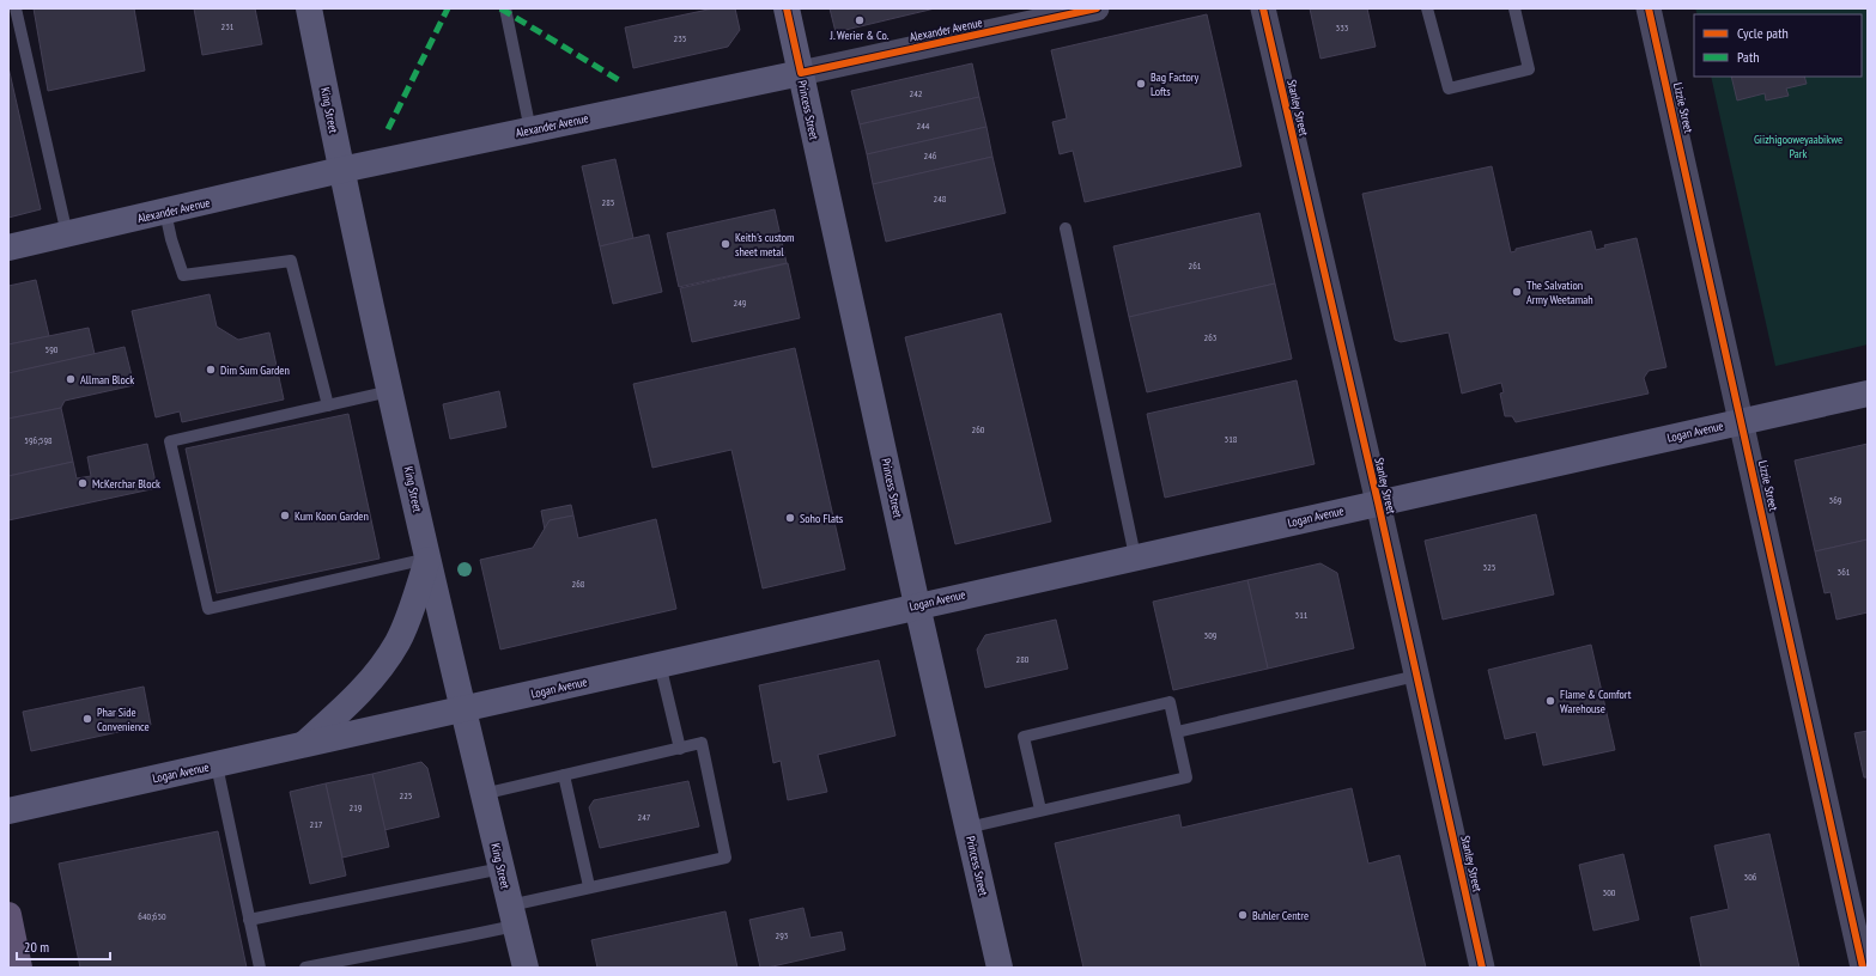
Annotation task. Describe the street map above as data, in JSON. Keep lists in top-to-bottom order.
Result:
{
  "streets": {
    "main road": [
      "Alexander Avenue",
      "King Street",
      "Princess Street",
      "Logan Avenue"
    ],
    "street": ["Stanley Street", "Lizzie Street"]
  },
  "crossings": [
    ["Alexander Avenue", "King Street"],
    ["Alexander Avenue", "Princess Street"],
    ["Stanley Street", "Logan Avenue"],
    ["Lizzie Street", "Logan Avenue"],
    ["King Street", "Logan Avenue"],
    ["Princess Street", "Logan Avenue"]
  ],
  "parks": ["Giizhigooweyaabikwe Park"],
  "places": [
    "J. Werier & Co.",
    "Bag Factory Lofts",
    "Keith's custom sheet metal",
    "The Salvation Army Weetamah",
    "Dim Sum Garden",
    "Allman Block",
    "McKerchar Block",
    "Kum Koon Garden",
    "Soho Flats",
    "Flame & Comfort Warehouse",
    "Phar Side Convenience",
    "Buhler Centre"
  ],
  "house_numbers": [
    "231",
    "333",
    "235",
    "242",
    "244",
    "246",
    "248",
    "285",
    "261",
    "249",
    "263",
    "590",
    "260",
    "318",
    "596;598",
    "369",
    "325",
    "361",
    "268",
    "311",
    "309",
    "280",
    "225",
    "219",
    "247",
    "217",
    "306",
    "300",
    "640;650",
    "293"
  ],
  "legend": ["Cycle path", "Path"],
  "scale_bar": "20 m"
}
